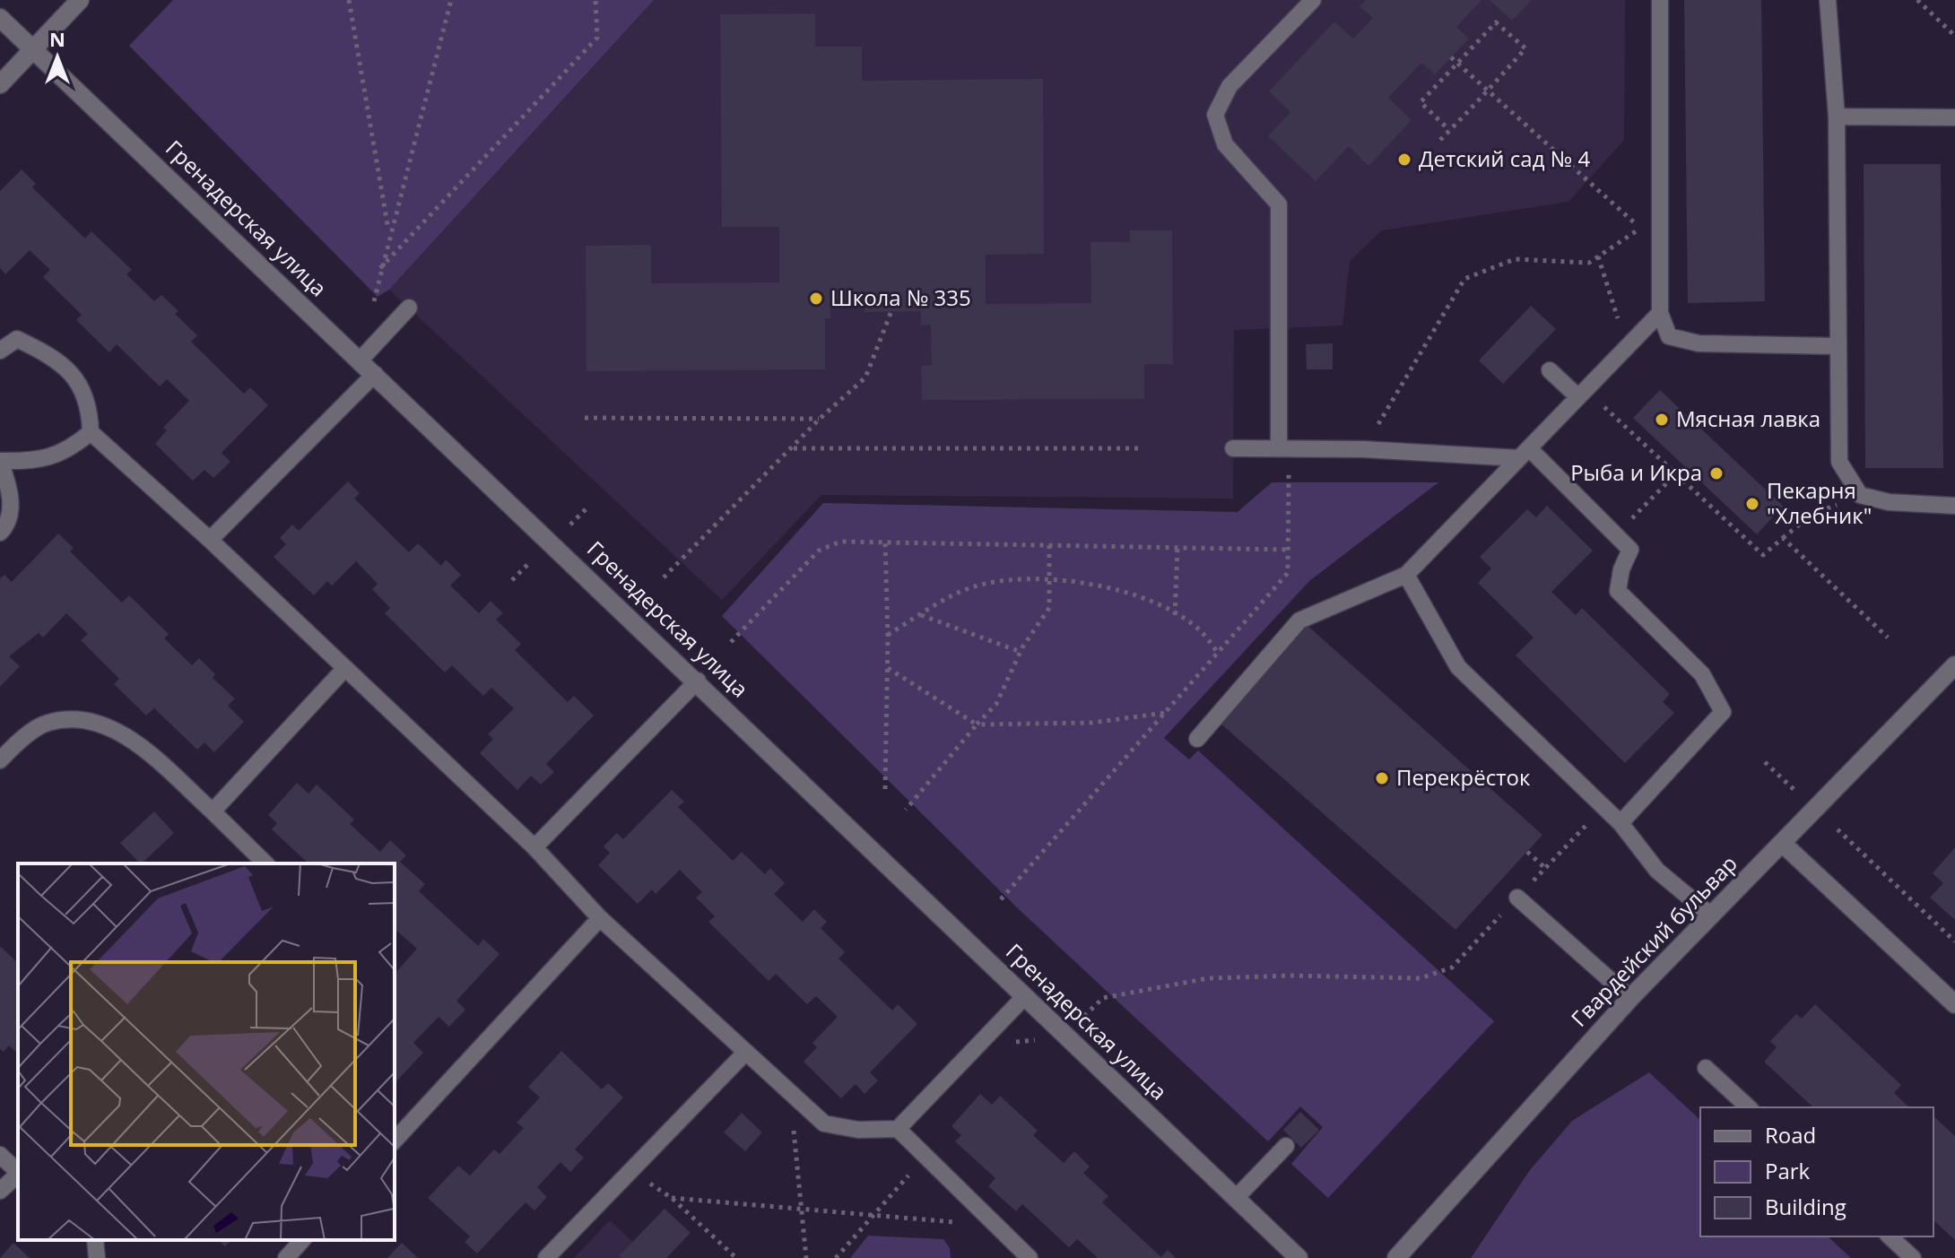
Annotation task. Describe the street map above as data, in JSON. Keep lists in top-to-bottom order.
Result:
{
  "streets": {
    "street": ["Гренадерская улица", "Гвардейский бульвар"]
  },
  "places": [
    "Детский сад № 4",
    "Школа № 335",
    "Мясная лавка",
    "Рыба и Икра",
    "Пекарня \"Хлебник\"",
    "Перекрёсток"
  ],
  "legend": ["Road", "Park", "Building"],
  "north": "top"
}
